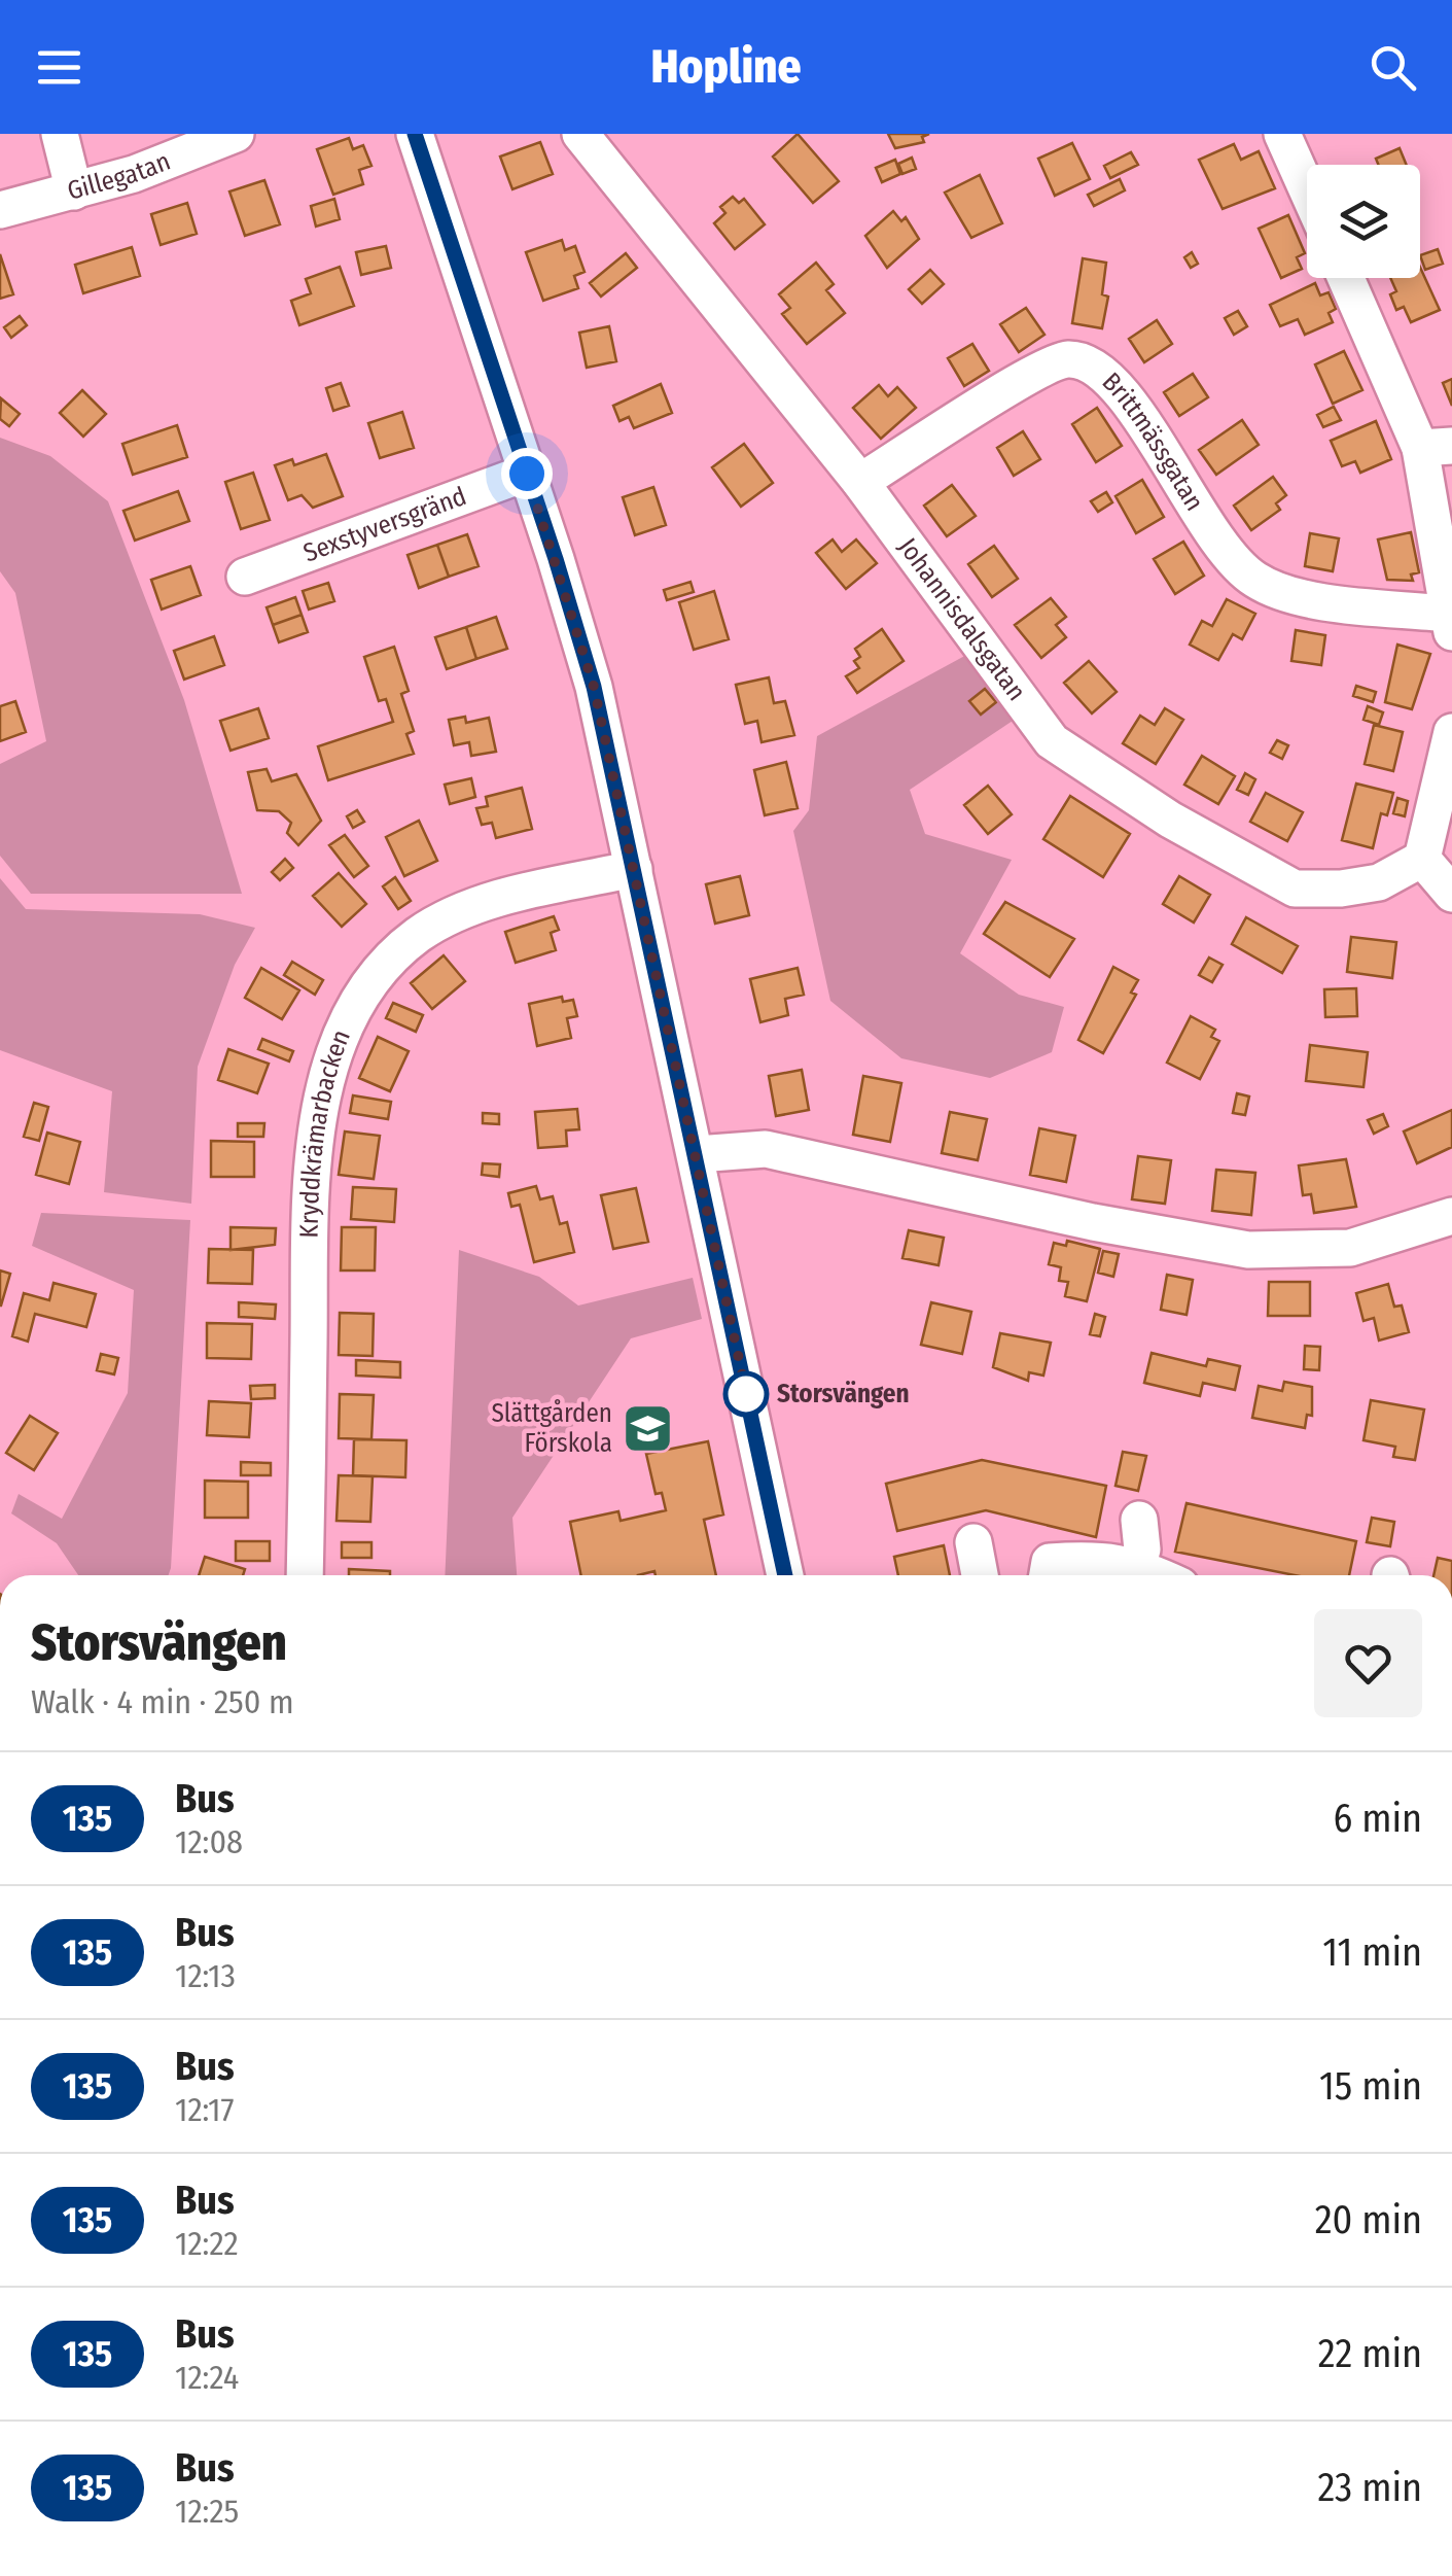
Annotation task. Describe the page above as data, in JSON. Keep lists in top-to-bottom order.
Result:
{
  "streets": {
    "street": [
      "Gillegatan",
      "Brittmässgatan",
      "Sexstyversgränd",
      "Johannisdalsgatan",
      "Kryddkrämarbacken"
    ]
  },
  "crossings": [
    ["Brittmässgatan", "Johannisdalsgatan"]
  ],
  "places": {
    "other": ["Storsvängen"],
    "school or university": ["Slättgården Förskola"]
  },
  "lines": ["bus line 135"],
  "page": {
    "header": "Hopline",
    "heading": ["Storsvängen", "Walk · 4 min · 250 m"],
    "list": [
      {
        "mark": "135",
        "name": "Bus",
        "note": "12:08",
        "value": "6 min"
      },
      {
        "mark": "135",
        "name": "Bus",
        "note": "12:13",
        "value": "11 min"
      },
      {
        "mark": "135",
        "name": "Bus",
        "note": "12:17",
        "value": "15 min"
      },
      {
        "mark": "135",
        "name": "Bus",
        "note": "12:22",
        "value": "20 min"
      },
      {
        "mark": "135",
        "name": "Bus",
        "note": "12:24",
        "value": "22 min"
      },
      {
        "mark": "135",
        "name": "Bus",
        "note": "12:25",
        "value": "23 min"
      }
    ]
  }
}
